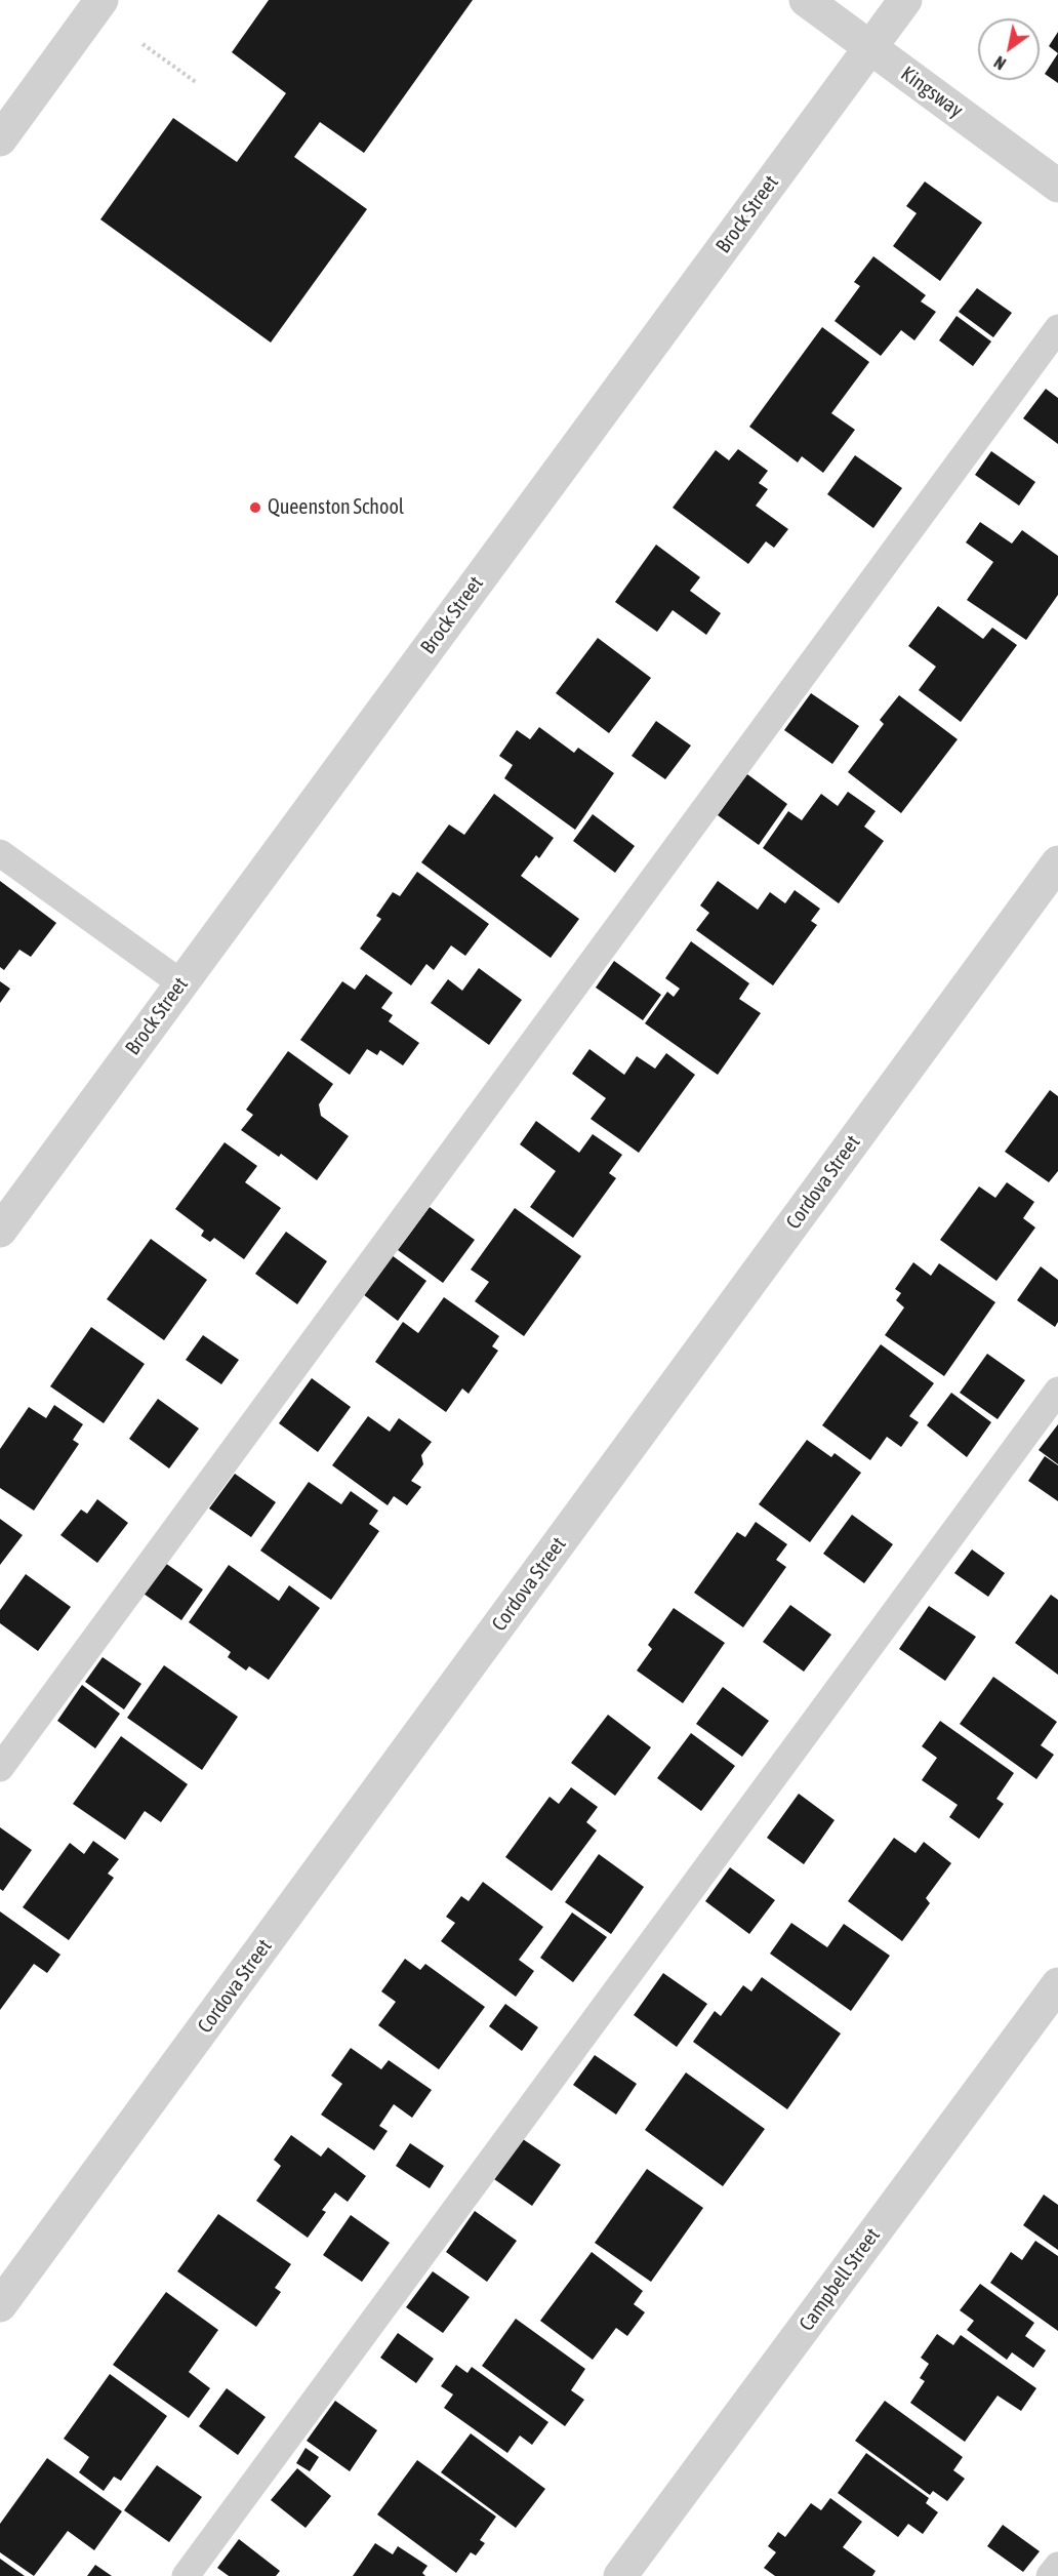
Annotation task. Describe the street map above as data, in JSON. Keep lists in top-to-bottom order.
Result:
{
  "streets": {
    "street": [
      "Kingsway",
      "Brock Street",
      "Cordova Street",
      "Campbell Street"
    ]
  },
  "crossings": [
    ["Kingsway", "Brock Street"]
  ],
  "places": ["Queenston School"],
  "north": "bottom left"
}
